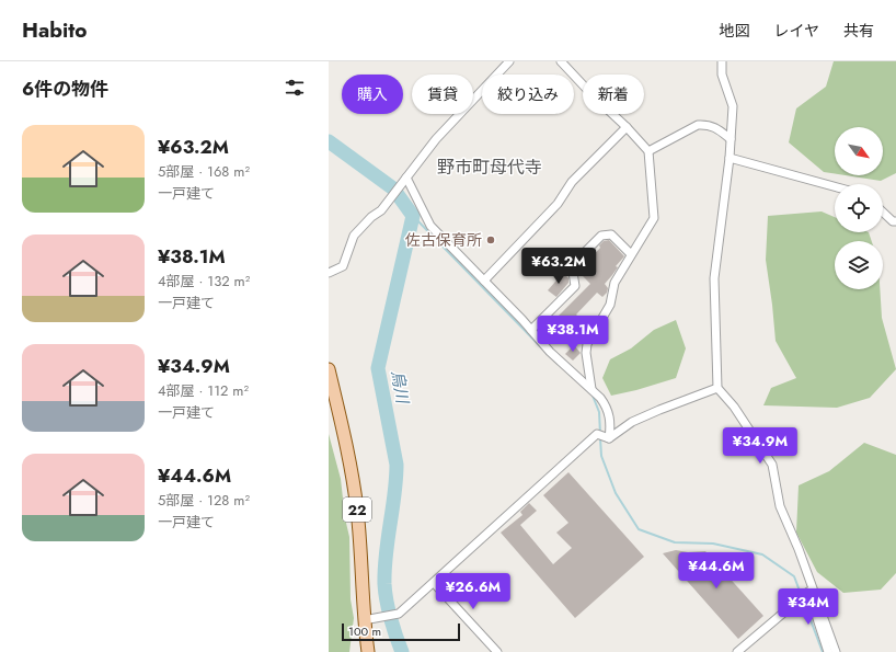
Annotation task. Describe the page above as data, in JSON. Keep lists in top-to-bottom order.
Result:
{
  "streets": {
    "main road": ["22"]
  },
  "districts": ["野市町母代寺"],
  "water": ["烏川"],
  "places": ["佐古保育所"],
  "scale_bar": "100 m",
  "north": "bottom right",
  "page": {
    "header": "Habito",
    "nav": ["地図", "レイヤ", "共有"],
    "heading": "6件の物件",
    "chip": [
      "購入",
      "賃貸",
      "絞り込み",
      "新着"
    ],
    "list": [
      {
        "name": "¥63.2M",
        "note": "5部屋 · 168 m² · 一戸建て"
      },
      {
        "name": "¥38.1M",
        "note": "4部屋 · 132 m² · 一戸建て"
      },
      {
        "name": "¥34.9M",
        "note": "4部屋 · 112 m² · 一戸建て"
      },
      {
        "name": "¥44.6M",
        "note": "5部屋 · 128 m² · 一戸建て"
      }
    ],
    "price": [
      "¥63.2M",
      "¥38.1M",
      "¥34.9M",
      "¥44.6M",
      "¥26.6M",
      "¥34M"
    ],
    "scale": "100 m"
  }
}
